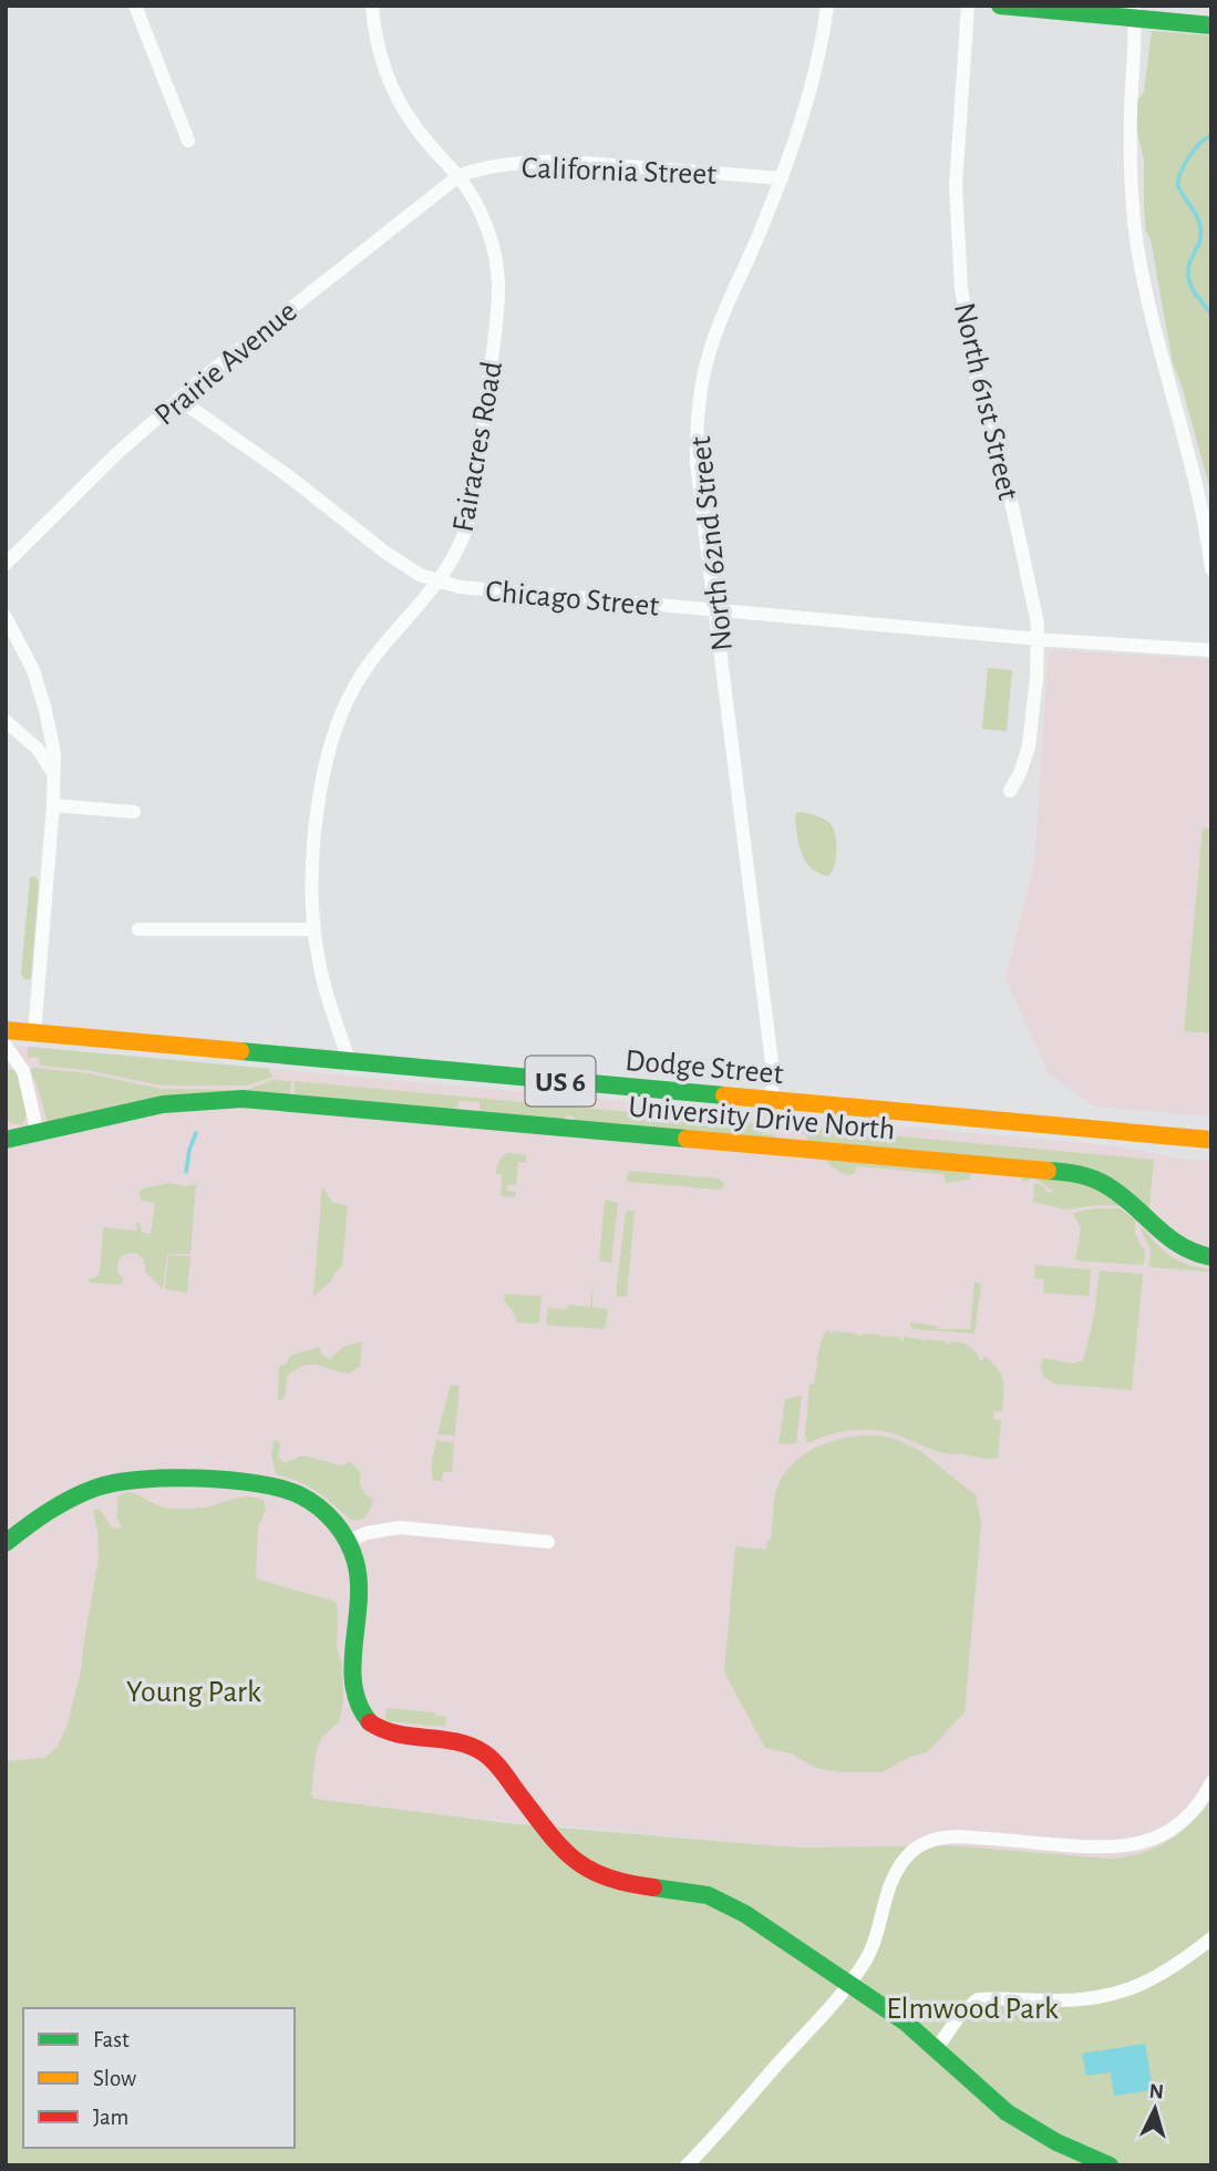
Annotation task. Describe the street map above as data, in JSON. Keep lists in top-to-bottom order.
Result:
{
  "streets": {
    "main road": ["Dodge Street", "US 6", "University Drive North"],
    "street": [
      "California Street",
      "Prairie Avenue",
      "North 61st Street",
      "Fairacres Road",
      "North 62nd Street",
      "Chicago Street"
    ]
  },
  "crossings": [
    ["California Street", "Prairie Avenue"],
    ["California Street", "Fairacres Road"],
    ["California Street", "North 62nd Street"],
    ["Prairie Avenue", "Fairacres Road"],
    ["Prairie Avenue", "Chicago Street"],
    ["North 61st Street", "Chicago Street"],
    ["Fairacres Road", "Chicago Street"],
    ["Fairacres Road", "Dodge Street"],
    ["North 62nd Street", "Chicago Street"],
    ["North 62nd Street", "Dodge Street"]
  ],
  "parks": ["Young Park", "Elmwood Park"],
  "legend": ["Fast", "Slow", "Jam"],
  "north": "top"
}
